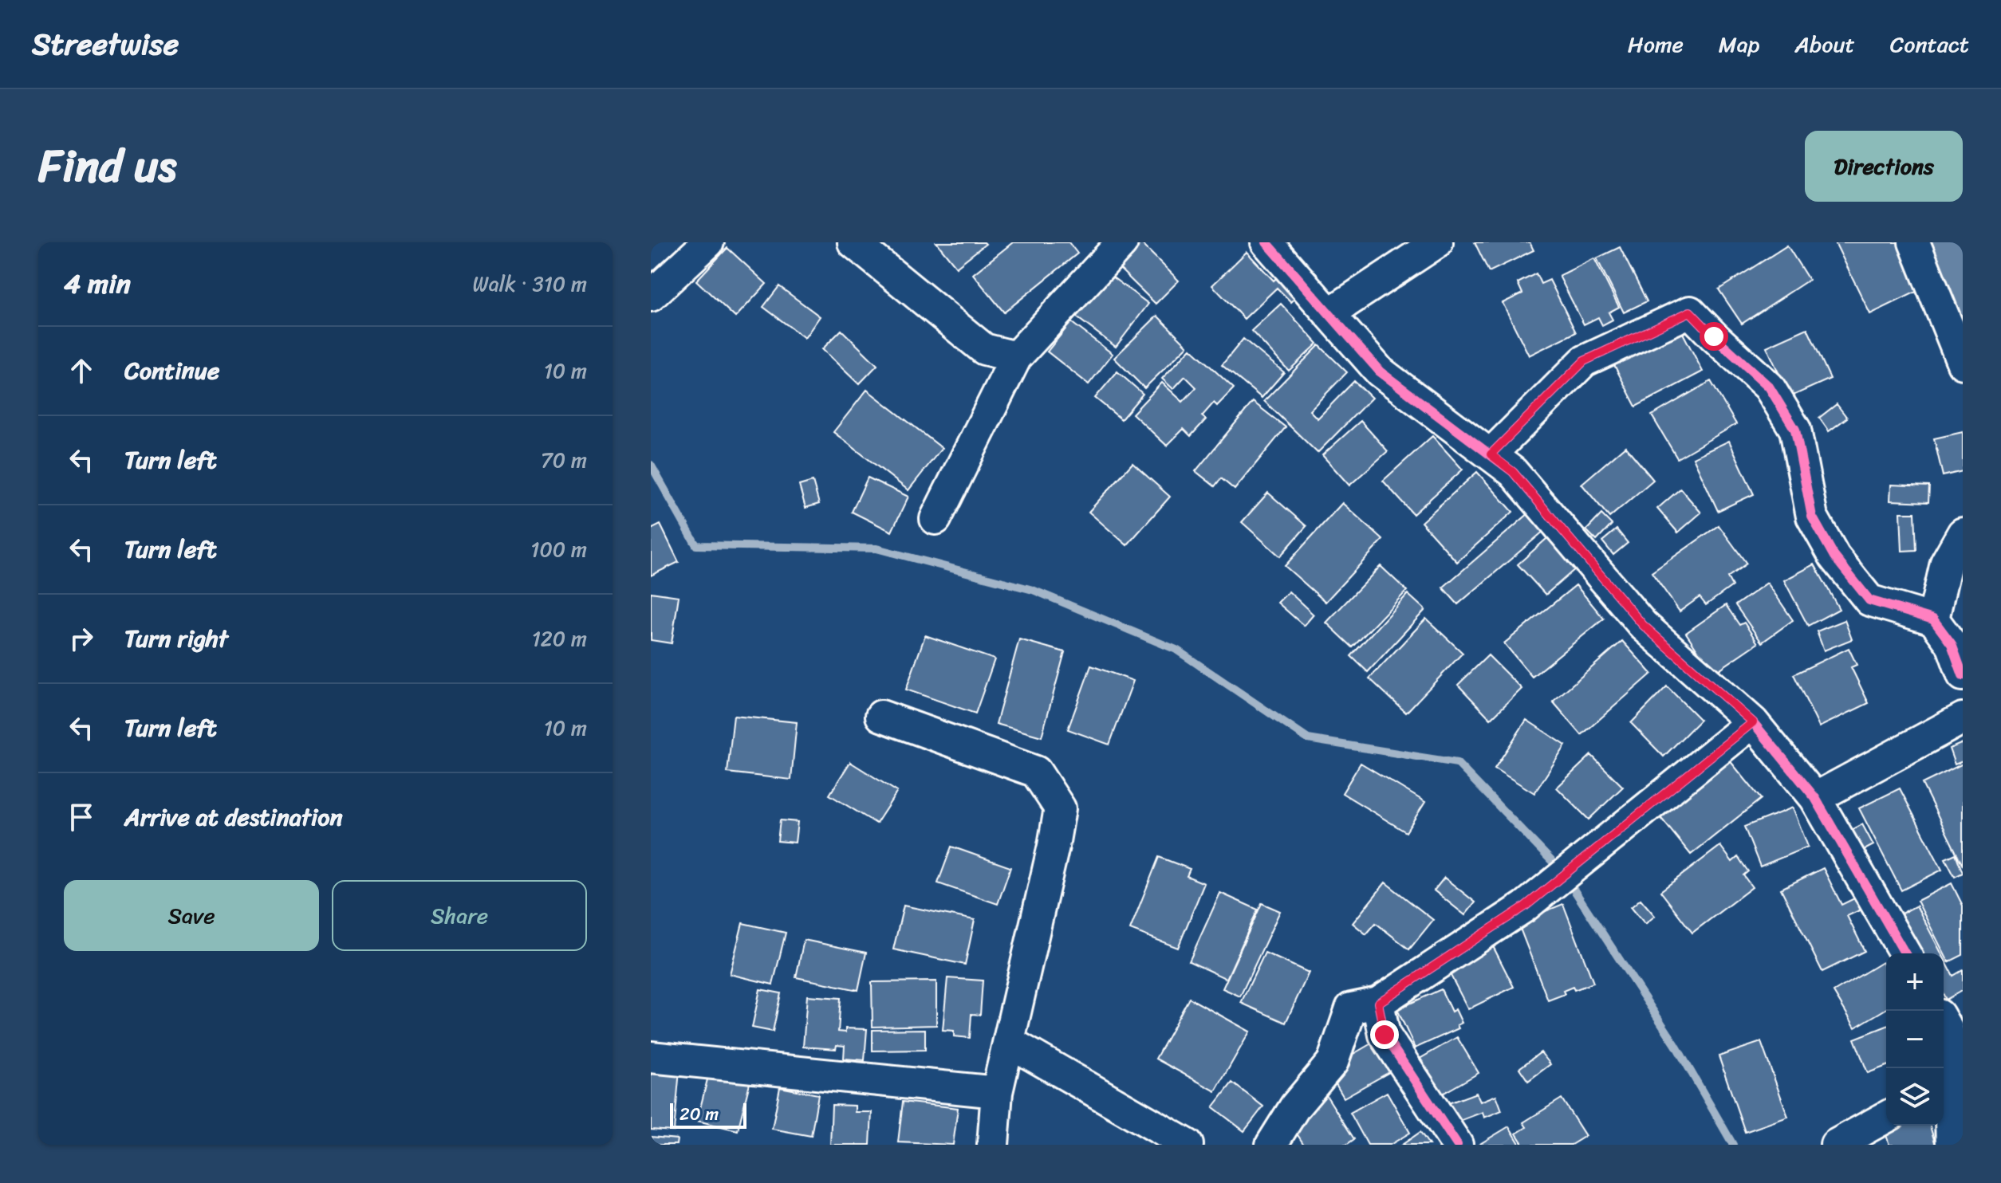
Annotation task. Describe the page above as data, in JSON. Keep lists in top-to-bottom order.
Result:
{
  "scale_bar": "20 m",
  "page": {
    "header": "Streetwise",
    "nav": [
      "Home",
      "Map",
      "About",
      "Contact"
    ],
    "title": "Find us",
    "buttons": [
      "Directions",
      ["Save", "Share"]
    ],
    "heading": ["4 min", "Walk · 310 m"],
    "list": [
      ["Continue", "10 m"],
      ["Turn left", "70 m"],
      ["Turn left", "100 m"],
      ["Turn right", "120 m"],
      ["Turn left", "10 m"],
      "Arrive at destination"
    ],
    "map_buttons": ["+", "−"],
    "scale": "20 m"
  }
}
